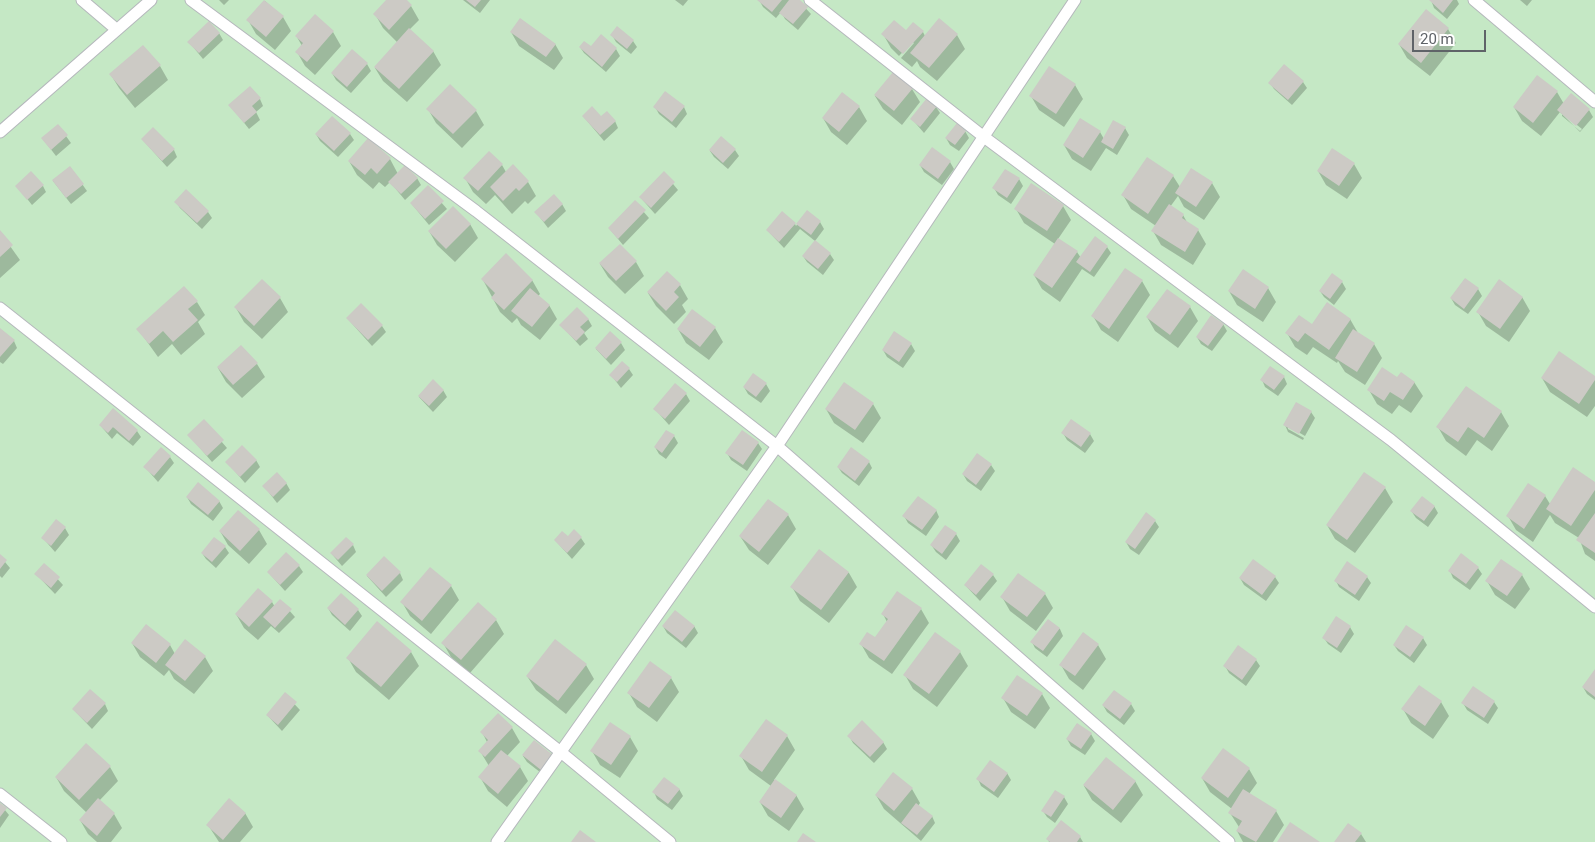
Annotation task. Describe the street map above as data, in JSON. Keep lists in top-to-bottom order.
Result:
{
  "scale_bar": "20 m"
}
